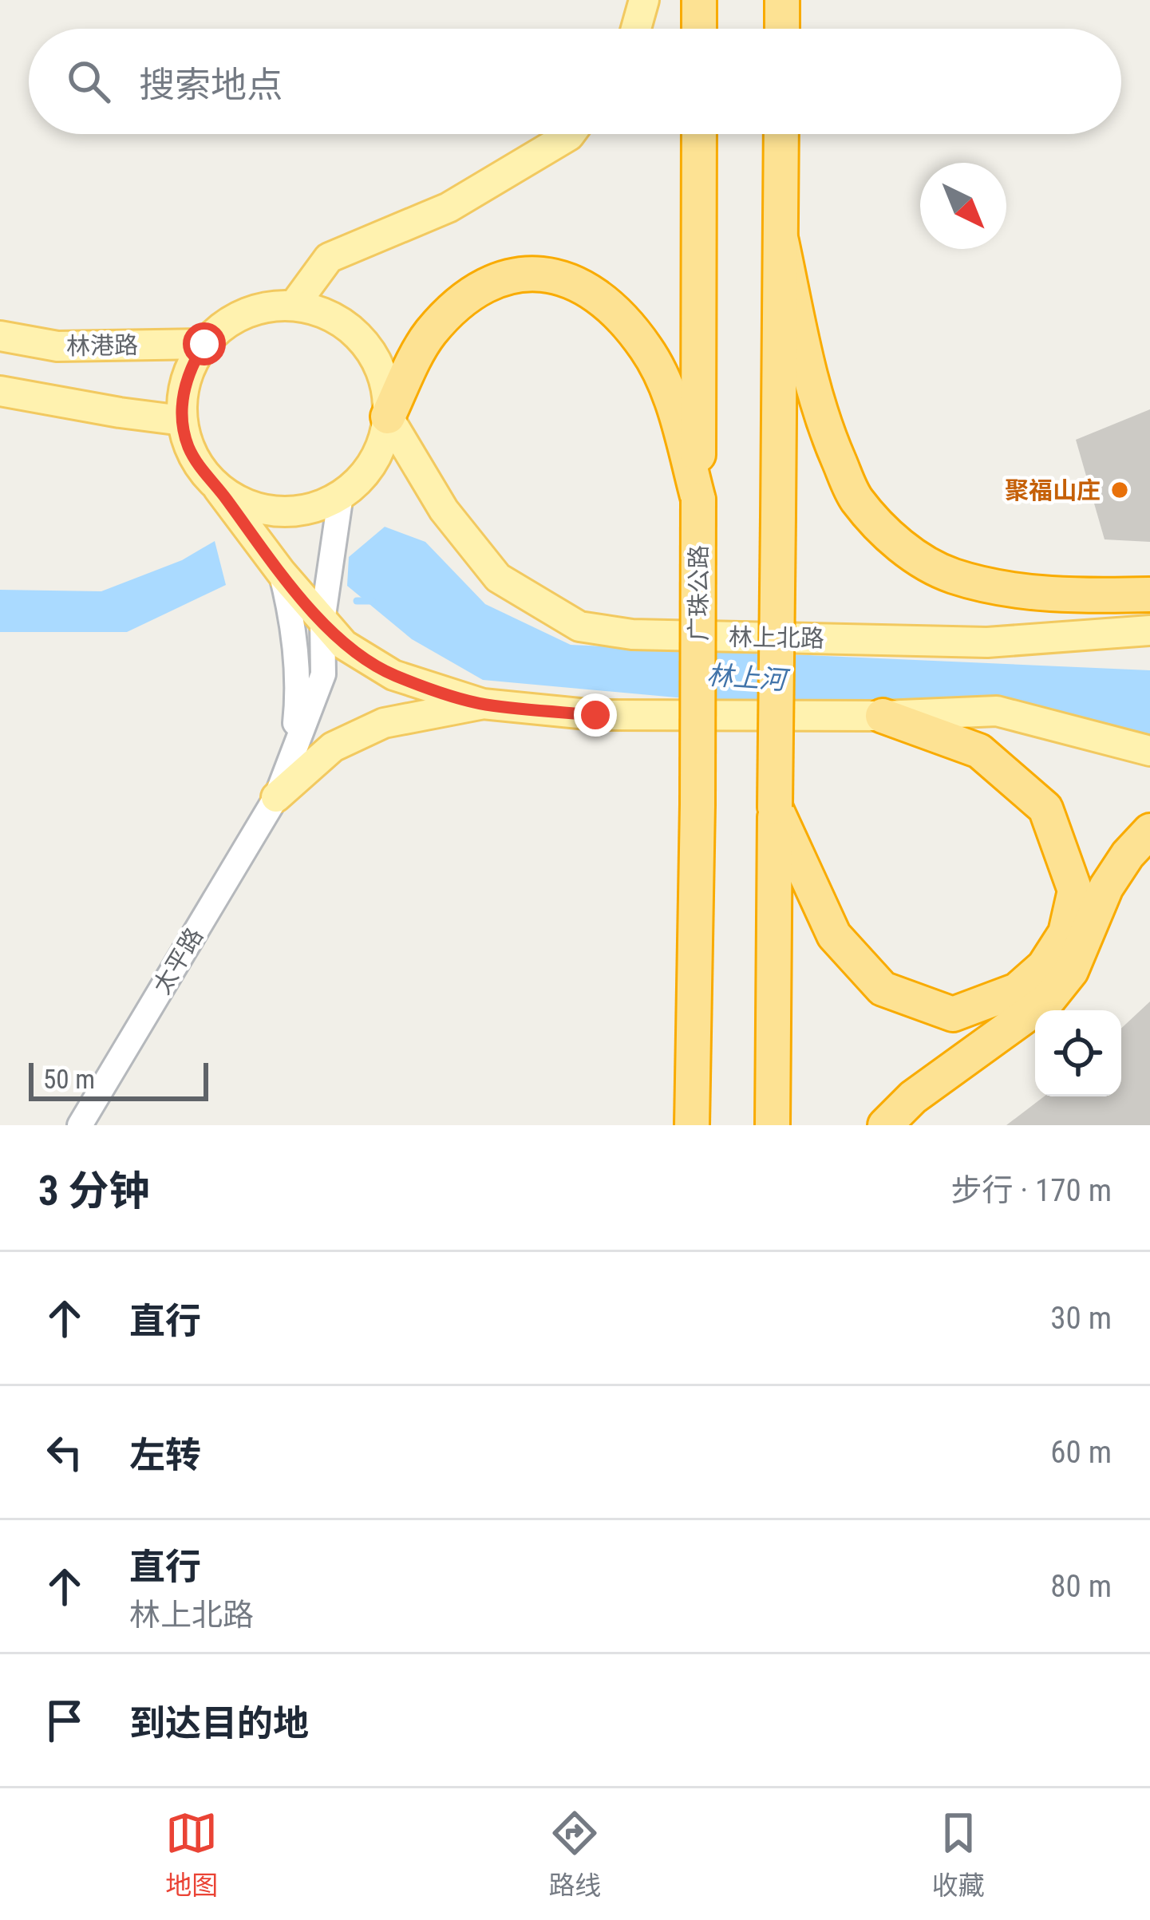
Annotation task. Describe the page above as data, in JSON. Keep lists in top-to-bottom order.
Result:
{
  "streets": {
    "highway": ["广珠公路"],
    "main road": ["林港路", "林上北路"],
    "street": ["太平路"]
  },
  "crossings": [
    ["林港路", "林上北路"]
  ],
  "water": ["林上河"],
  "places": ["聚福山庄"],
  "scale_bar": "50 m",
  "north": "bottom right",
  "page": {
    "search": "搜索地点",
    "scale": "50 m",
    "heading": ["3 分钟", "步行 · 170 m"],
    "list": [
      ["直行", "30 m"],
      ["左转", "60 m"],
      ["直行", "林上北路", "80 m"],
      "到达目的地"
    ],
    "nav": ["地图", "路线", "收藏"]
  }
}
